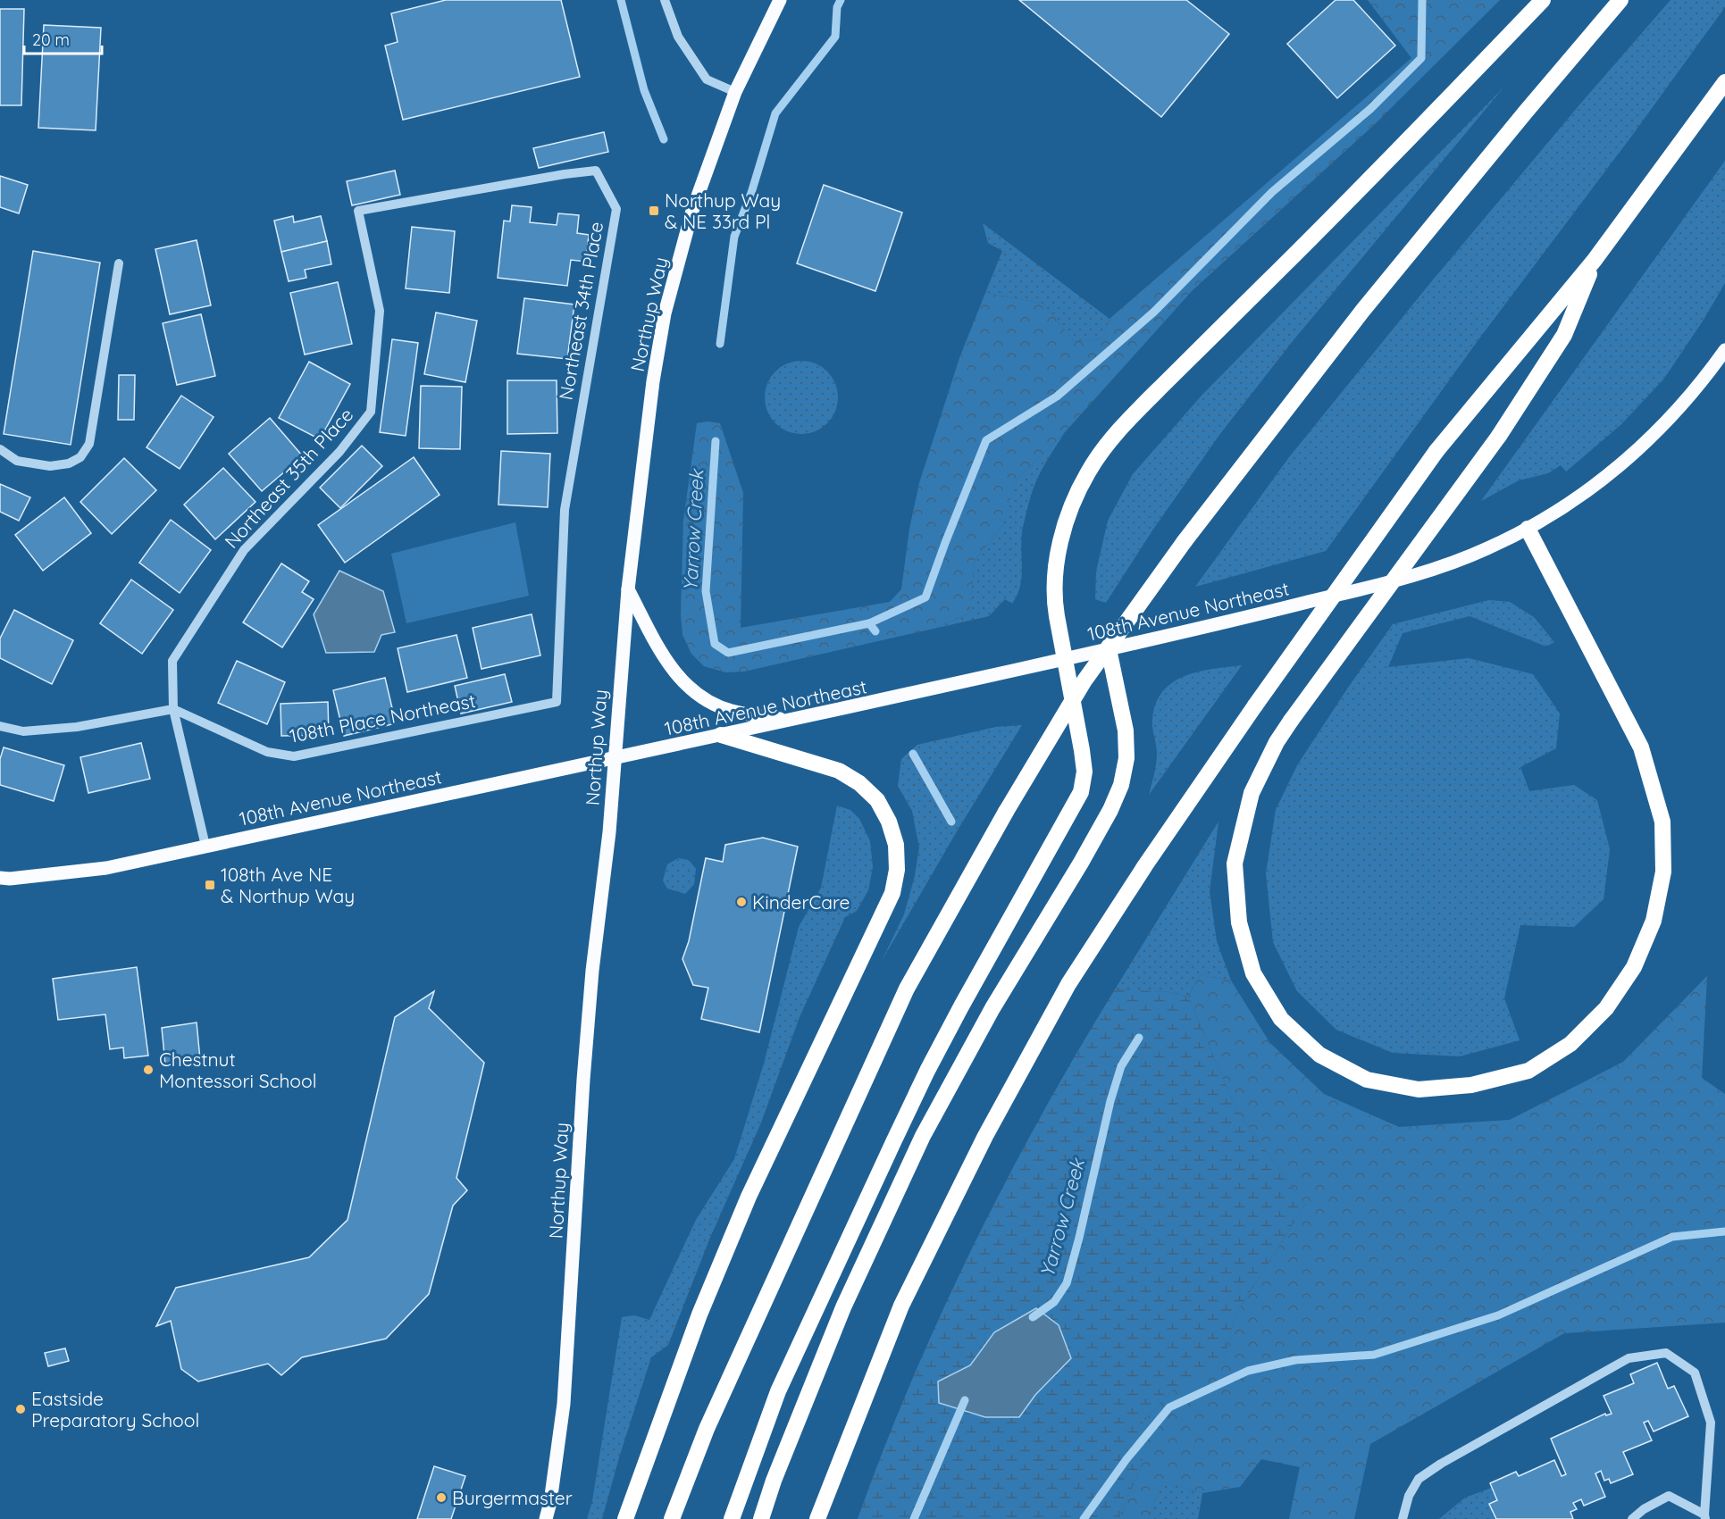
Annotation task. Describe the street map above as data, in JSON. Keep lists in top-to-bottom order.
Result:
{
  "streets": {
    "main road": ["Northup Way", "108th Avenue Northeast"],
    "street": ["Northeast 34th Place", "Northeast 35th Place", "108th Place Northeast"]
  },
  "crossings": [
    ["Northeast 34th Place", "Northeast 35th Place"],
    ["Northeast 34th Place", "108th Place Northeast"],
    ["Northup Way", "108th Avenue Northeast"],
    ["Northeast 35th Place", "108th Avenue Northeast"],
    ["Northeast 35th Place", "108th Place Northeast"]
  ],
  "water": ["Yarrow Creek"],
  "places": {
    "transit": ["Northup Way & NE 33rd Pl", "108th Ave NE & Northup Way"],
    "other": [
      "KinderCare",
      "Chestnut Montessori School",
      "Eastside Preparatory School",
      "Burgermaster"
    ]
  },
  "scale_bar": "20 m"
}
